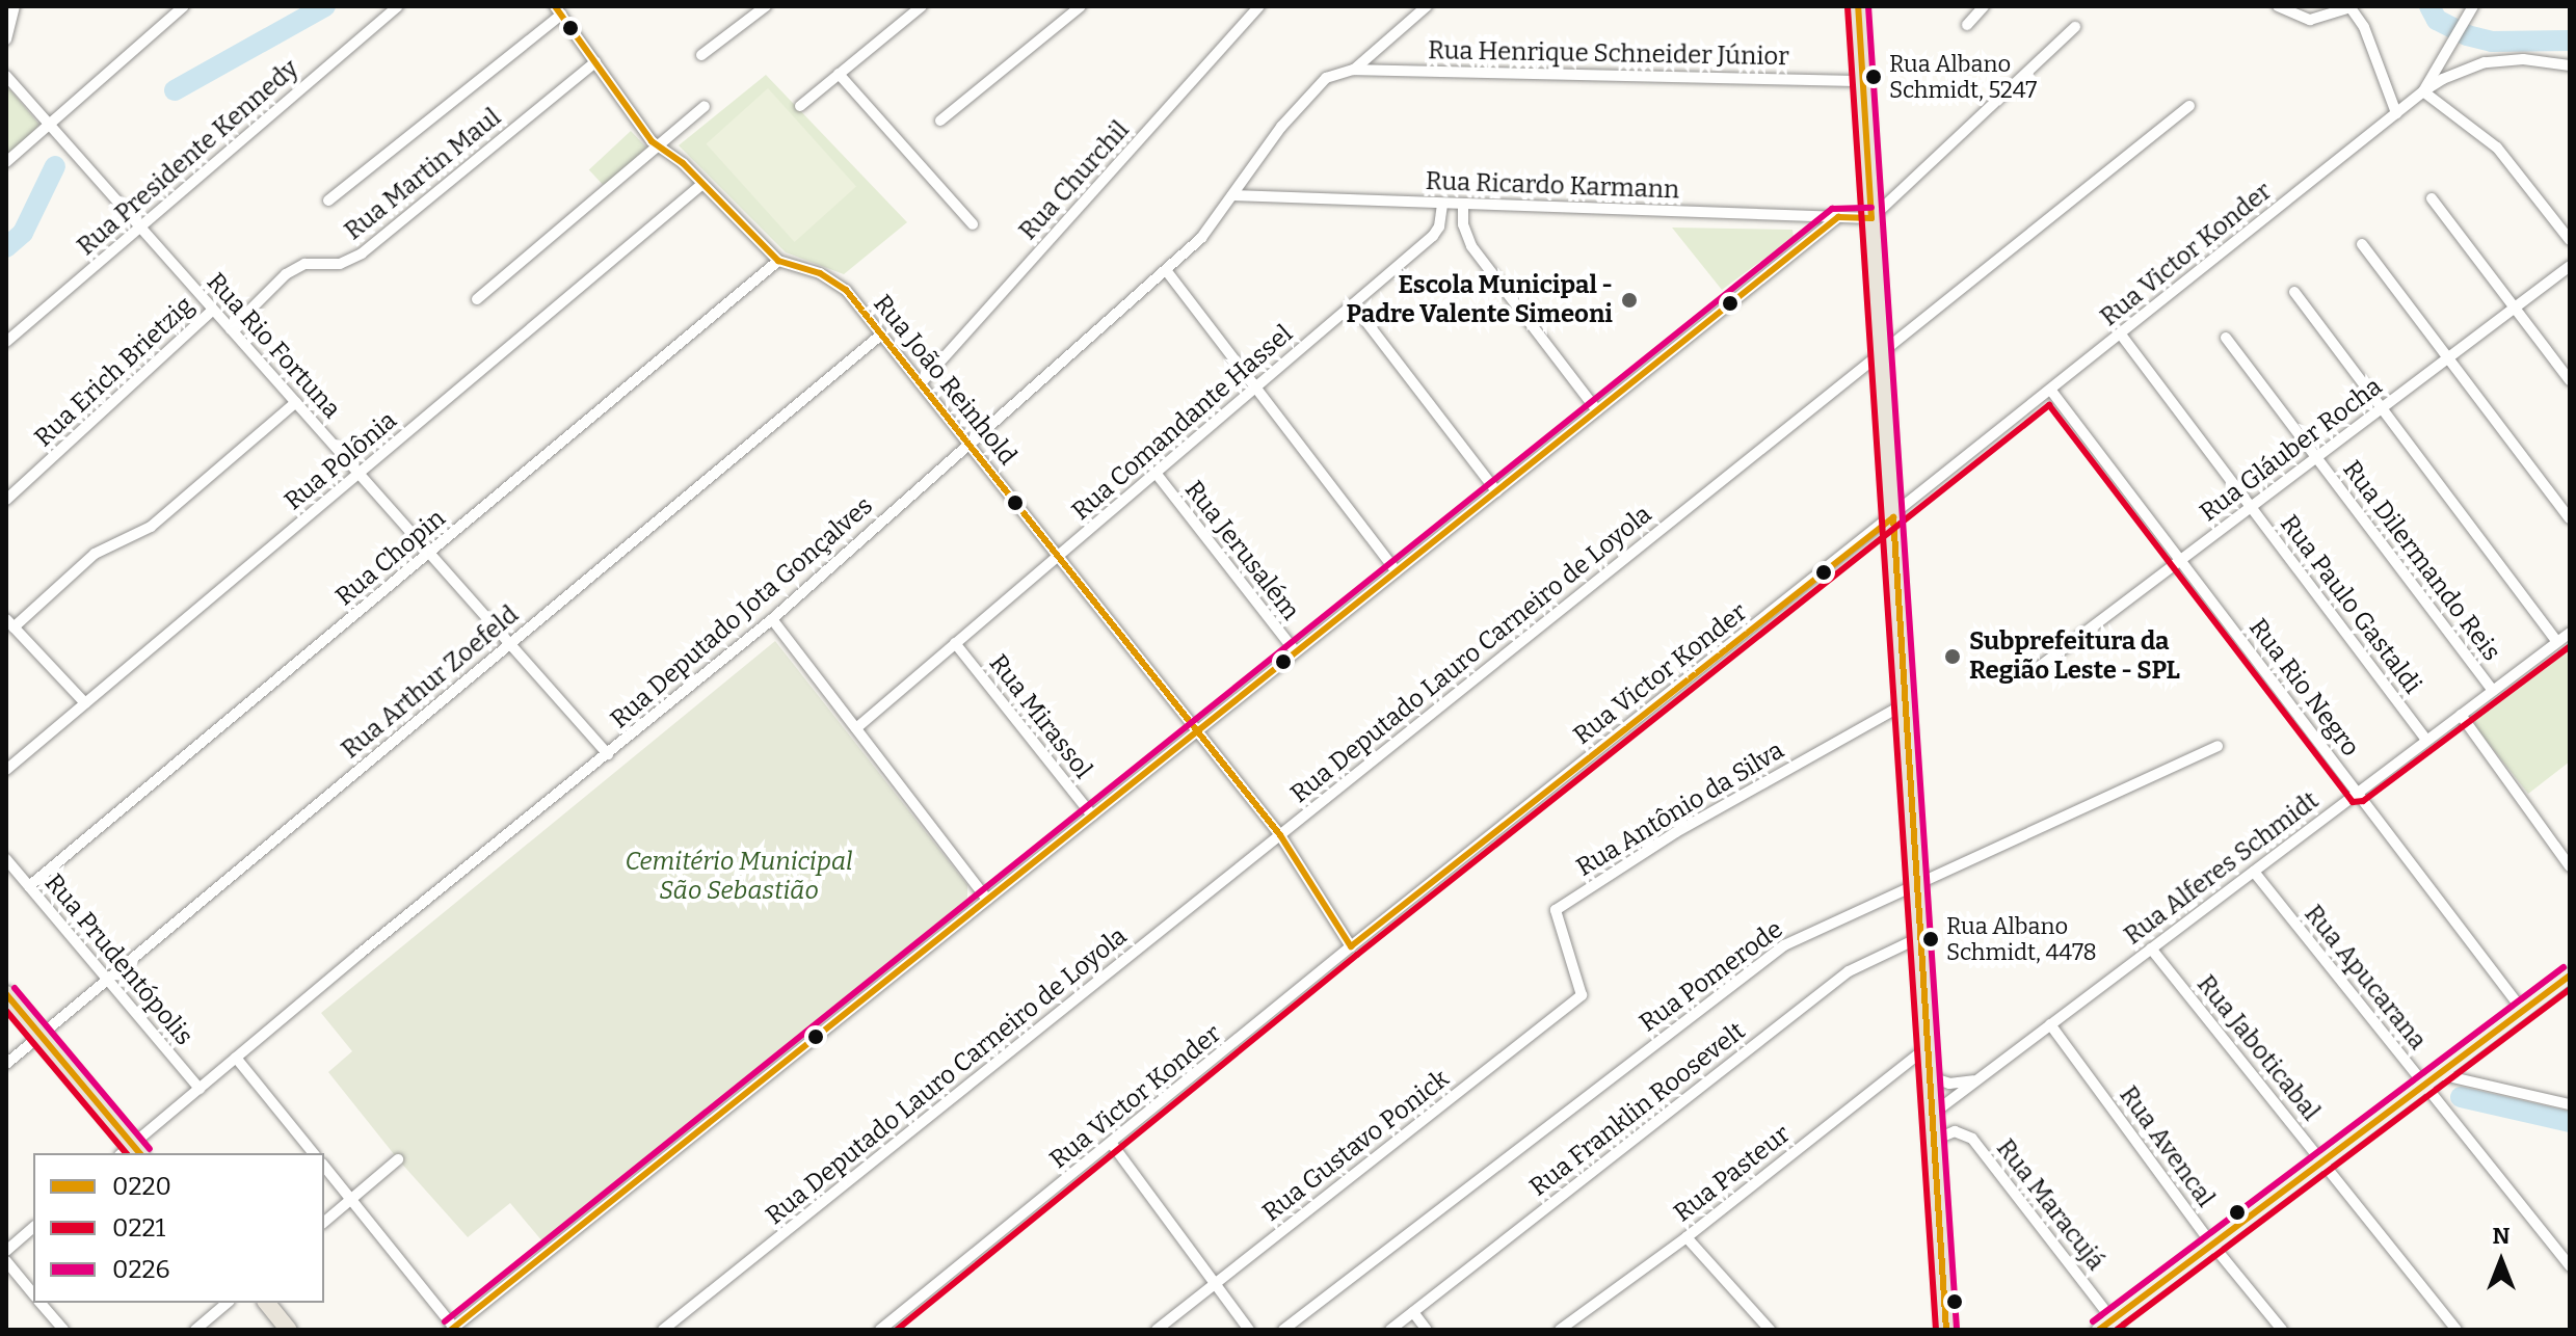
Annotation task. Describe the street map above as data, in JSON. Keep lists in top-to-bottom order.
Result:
{
  "streets": {
    "street": [
      "Rua Henrique Schneider Júnior",
      "Rua Presidente Kennedy",
      "Rua Martin Maul",
      "Rua Churchil",
      "Rua Ricardo Karmann",
      "Rua Victor Konder",
      "Rua Rio Fortuna",
      "Rua Erich Brietzig",
      "Rua João Reinhold",
      "Rua Comandante Hassel",
      "Rua Gláuber Rocha",
      "Rua Polônia",
      "Rua Jerusalém",
      "Rua Chopin",
      "Rua Dilermando Reis",
      "Rua Paulo Gastaldi",
      "Rua Deputado Jota Gonçalves",
      "Rua Deputado Lauro Carneiro de Loyola",
      "Rua Arthur Zoefeld",
      "Rua Rio Negro",
      "Rua Mirassol",
      "Rua Antônio da Silva",
      "Rua Alferes Schmidt",
      "Rua Prudentópolis",
      "Rua Pomerode",
      "Rua Apucarana",
      "Rua Jaboticabal",
      "Rua Franklin Roosevelt",
      "Rua Gustavo Ponick",
      "Rua Avencal",
      "Rua Pasteur",
      "Rua Maracujá"
    ]
  },
  "crossings": [
    ["Rua Henrique Schneider Júnior", "Rua Deputado Jota Gonçalves"],
    ["Rua Presidente Kennedy", "Rua Rio Fortuna"],
    ["Rua Martin Maul", "Rua Rio Fortuna"],
    ["Rua Martin Maul", "Rua João Reinhold"],
    ["Rua Churchil", "Rua João Reinhold"],
    ["Rua Ricardo Karmann", "Rua Comandante Hassel"],
    ["Rua Ricardo Karmann", "Rua Deputado Jota Gonçalves"],
    ["Rua Victor Konder", "Rua João Reinhold"],
    ["Rua Victor Konder", "Rua Paulo Gastaldi"],
    ["Rua Victor Konder", "Rua Rio Negro"],
    ["Rua Rio Fortuna", "Rua Erich Brietzig"],
    ["Rua Rio Fortuna", "Rua Polônia"],
    ["Rua Rio Fortuna", "Rua Chopin"],
    ["Rua Rio Fortuna", "Rua Deputado Jota Gonçalves"],
    ["Rua Rio Fortuna", "Rua Arthur Zoefeld"],
    ["Rua João Reinhold", "Rua Comandante Hassel"],
    ["Rua João Reinhold", "Rua Polônia"],
    ["Rua João Reinhold", "Rua Chopin"],
    ["Rua João Reinhold", "Rua Deputado Jota Gonçalves"],
    ["Rua João Reinhold", "Rua Deputado Lauro Carneiro de Loyola"],
    ["Rua João Reinhold", "Rua Arthur Zoefeld"],
    ["Rua Comandante Hassel", "Rua Jerusalém"],
    ["Rua Comandante Hassel", "Rua Mirassol"],
    ["Rua Gláuber Rocha", "Rua Dilermando Reis"],
    ["Rua Gláuber Rocha", "Rua Paulo Gastaldi"],
    ["Rua Gláuber Rocha", "Rua Rio Negro"],
    ["Rua Chopin", "Rua Prudentópolis"],
    ["Rua Dilermando Reis", "Rua Alferes Schmidt"],
    ["Rua Paulo Gastaldi", "Rua Alferes Schmidt"],
    ["Rua Deputado Jota Gonçalves", "Rua Prudentópolis"],
    ["Rua Arthur Zoefeld", "Rua Prudentópolis"],
    ["Rua Rio Negro", "Rua Alferes Schmidt"],
    ["Rua Antônio da Silva", "Rua Gustavo Ponick"],
    ["Rua Alferes Schmidt", "Rua Apucarana"],
    ["Rua Alferes Schmidt", "Rua Jaboticabal"],
    ["Rua Alferes Schmidt", "Rua Avencal"]
  ],
  "parks": ["Cemitério Municipal São Sebastião"],
  "places": [
    "Rua Albano Schmidt, 5247",
    "Escola Municipal - Padre Valente Simeoni",
    "Subprefeitura da Região Leste - SPL",
    "Rua Albano Schmidt, 4478"
  ],
  "lines": ["transit line 0220", "transit line 0226", "transit line 0221"],
  "legend": ["0220", "0221", "0226"],
  "north": "top"
}
